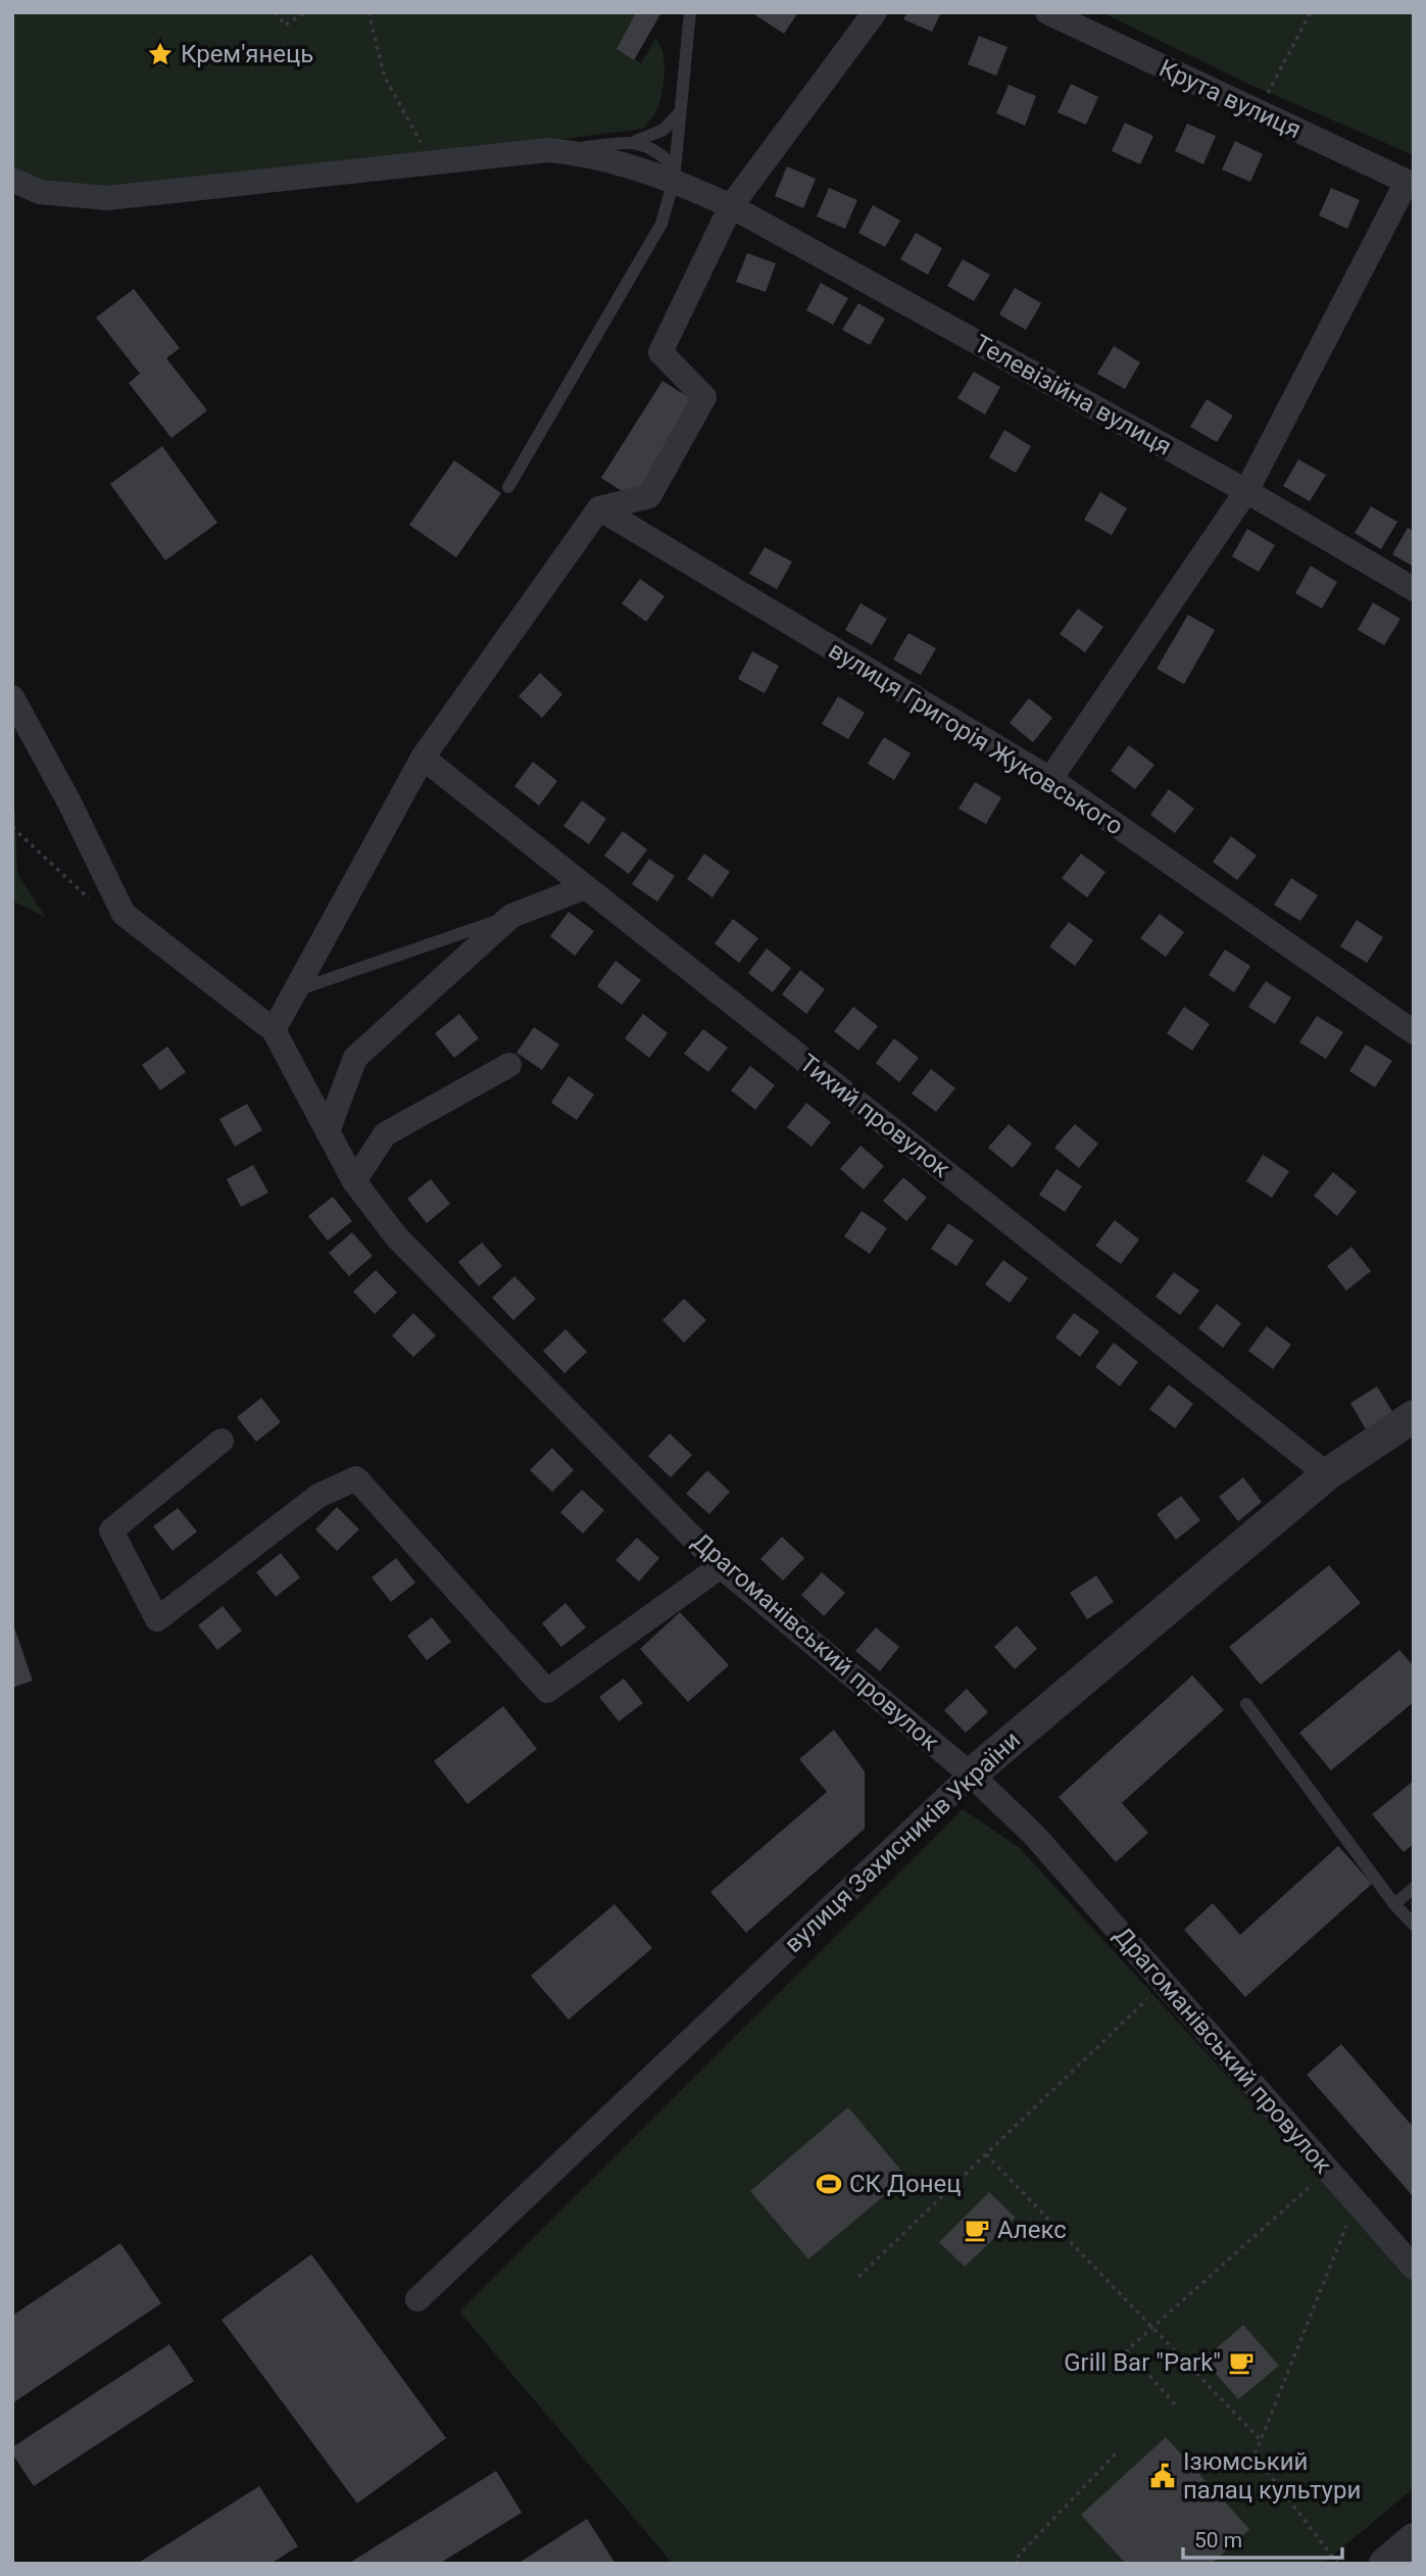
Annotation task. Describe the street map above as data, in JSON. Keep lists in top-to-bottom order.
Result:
{
  "streets": {
    "street": [
      "Крута вулиця",
      "Телевізійна вулиця",
      "вулиця Григорія Жуковського",
      "Тихий провулок",
      "Драгоманівський провулок",
      "вулиця Захисників України"
    ]
  },
  "crossings": [
    ["Тихий провулок", "вулиця Захисників України"],
    ["Драгоманівський провулок", "вулиця Захисників України"]
  ],
  "places": {
    "place": ["Крем'янець"],
    "sports": ["СК Донец"],
    "cafe": ["Алекс", "Grill Bar \"Park\""],
    "public building": ["Ізюмський палац культури"]
  },
  "scale_bar": "50 m"
}
